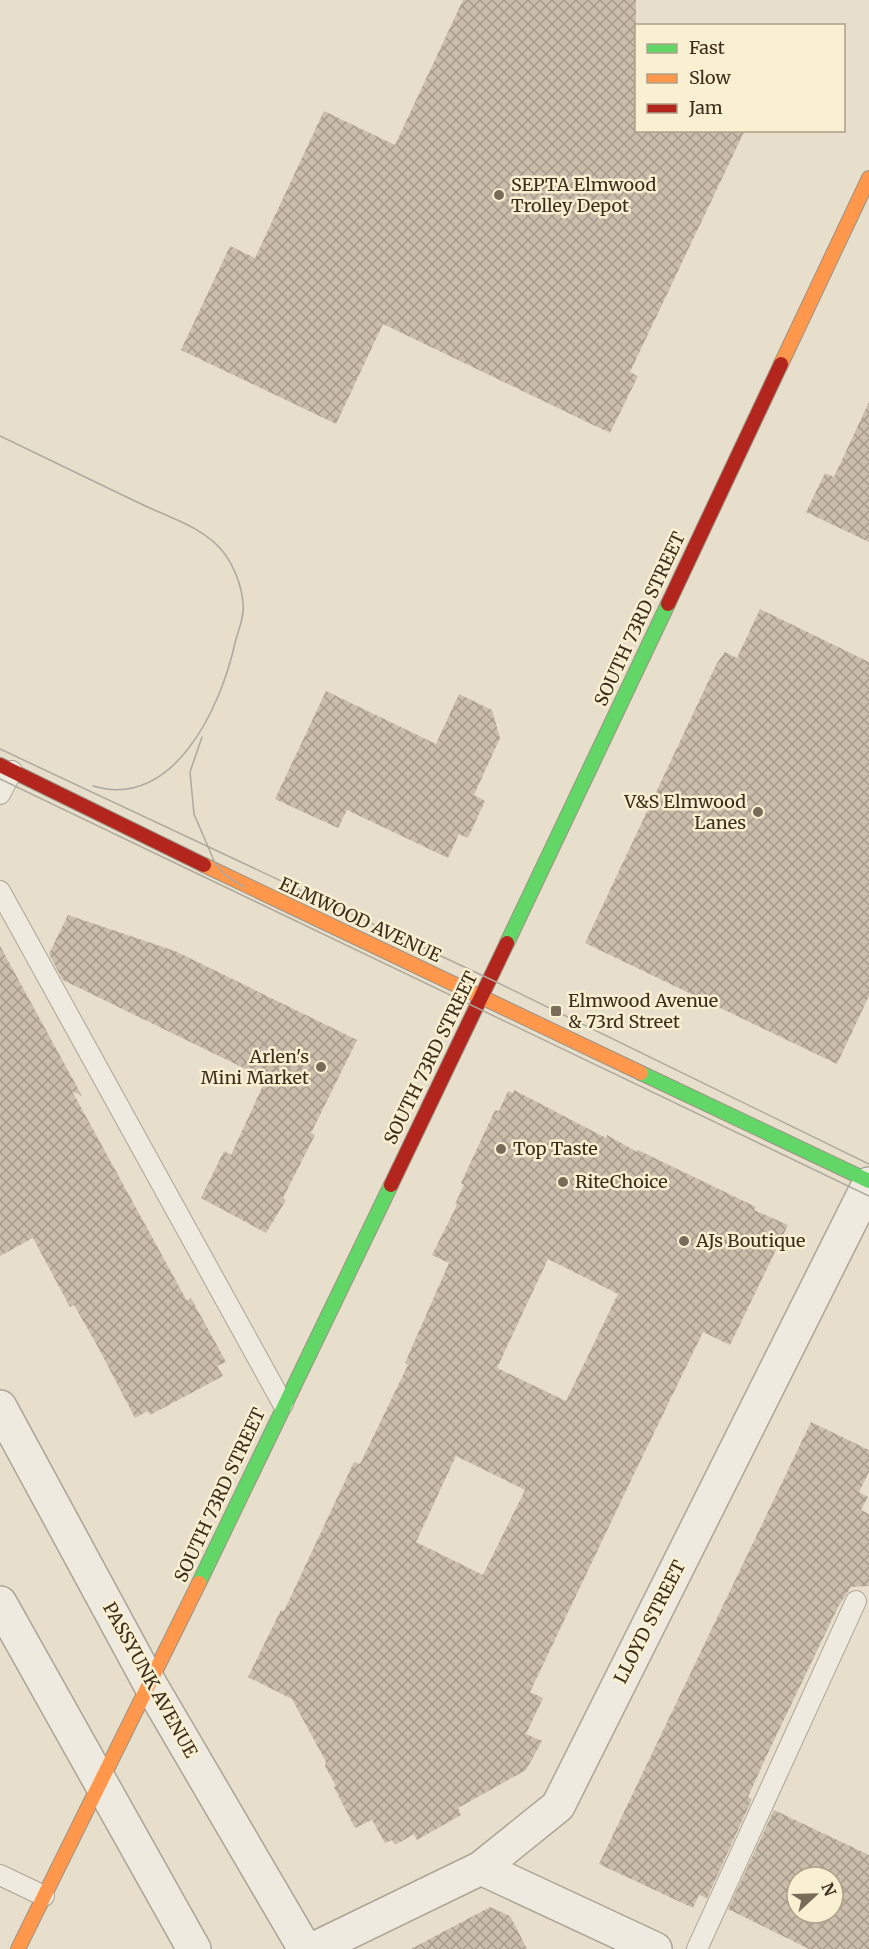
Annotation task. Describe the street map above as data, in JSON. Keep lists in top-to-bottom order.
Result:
{
  "streets": {
    "street": [
      "SOUTH 73RD STREET",
      "ELMWOOD AVENUE",
      "LLOYD STREET",
      "PASSYUNK AVENUE"
    ]
  },
  "crossings": [
    ["SOUTH 73RD STREET", "ELMWOOD AVENUE"],
    ["SOUTH 73RD STREET", "PASSYUNK AVENUE"],
    ["ELMWOOD AVENUE", "LLOYD STREET"]
  ],
  "places": {
    "other": [
      "SEPTA Elmwood Trolley Depot",
      "V&S Elmwood Lanes",
      "Arlen's Mini Market",
      "Top Taste",
      "RiteChoice",
      "AJs Boutique"
    ],
    "transit": ["Elmwood Avenue & 73rd Street"]
  },
  "legend": ["Fast", "Slow", "Jam"],
  "north": "right"
}
